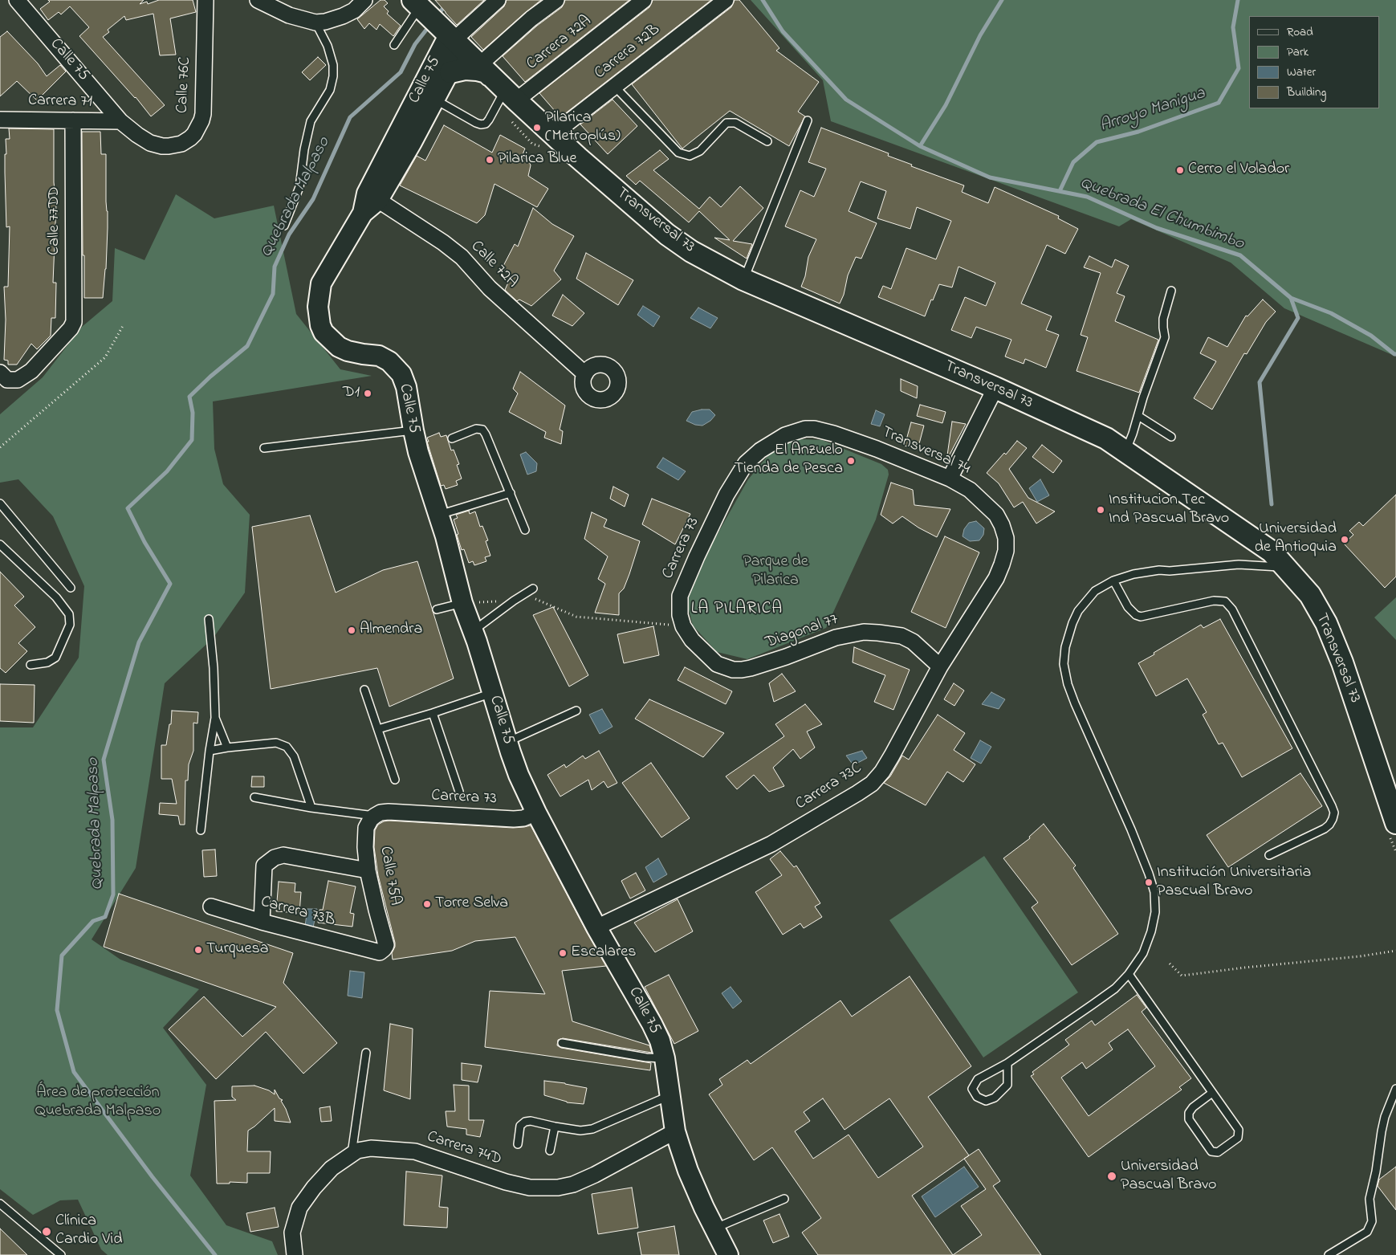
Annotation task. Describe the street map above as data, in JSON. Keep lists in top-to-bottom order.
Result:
{
  "streets": {
    "main road": ["Transversal 73"],
    "street": [
      "Carrera 72A",
      "Carrera 72B",
      "Calle 75",
      "Calle 76C",
      "Carrera 71",
      "Calle 77DD",
      "Calle 72A",
      "Transversal 74",
      "Carrera 73",
      "Diagonal 77",
      "Carrera 73C",
      "Calle 75A",
      "Carrera 73B",
      "Carrera 74D"
    ]
  },
  "crossings": [
    ["Carrera 72A", "Calle 75"],
    ["Carrera 72A", "Transversal 73"],
    ["Carrera 72B", "Transversal 73"],
    ["Calle 75", "Calle 76C"],
    ["Calle 75", "Carrera 71"],
    ["Calle 75", "Transversal 73"],
    ["Calle 75", "Calle 72A"],
    ["Calle 75", "Carrera 73"],
    ["Calle 75", "Carrera 73C"],
    ["Calle 75", "Carrera 74D"],
    ["Calle 76C", "Carrera 71"],
    ["Carrera 71", "Calle 77DD"],
    ["Transversal 74", "Carrera 73"],
    ["Transversal 74", "Carrera 73C"],
    ["Carrera 73", "Diagonal 77"],
    ["Carrera 73", "Calle 75A"],
    ["Diagonal 77", "Carrera 73C"],
    ["Calle 75A", "Carrera 73B"]
  ],
  "districts": ["LA PILARICA"],
  "water": ["Arroyo Manigua", "Quebrada Malpaso", "Quebrada El Chumbimbo"],
  "parks": ["Parque de Pilarica", "Área de protección Quebrada Malpaso"],
  "places": [
    "Pilarica (Metroplús)",
    "Pilarica Blue",
    "Cerro el Volador",
    "D1",
    "El Anzuelo Tienda de Pesca",
    "Institucion Tec Ind Pascual Bravo",
    "Universidad de Antioquia",
    "Almendra",
    "Institución Universitaria Pascual Bravo",
    "Torre Selva",
    "Turquesa",
    "Escalares",
    "Universidad Pascual Bravo",
    "Clínica Cardio Vid"
  ],
  "legend": [
    "Road",
    "Park",
    "Water",
    "Building"
  ]
}
